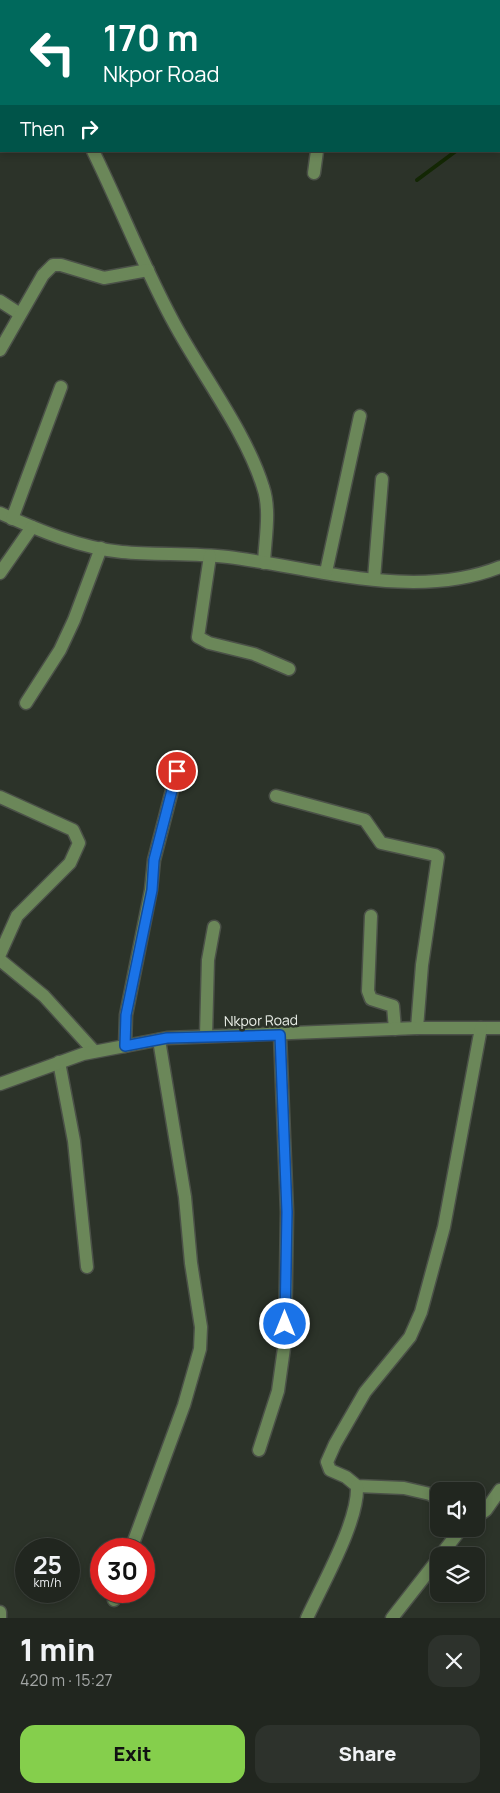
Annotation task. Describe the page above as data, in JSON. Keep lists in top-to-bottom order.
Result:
{
  "streets": {
    "street": ["Nkpor Road"]
  },
  "page": {
    "turn": ["170 m", "Nkpor Road"],
    "then": "Then",
    "speed": "25 km/h",
    "limit": "30",
    "heading": ["1 min", "420 m · 15:27"],
    "buttons": ["Exit", "Share"]
  }
}
